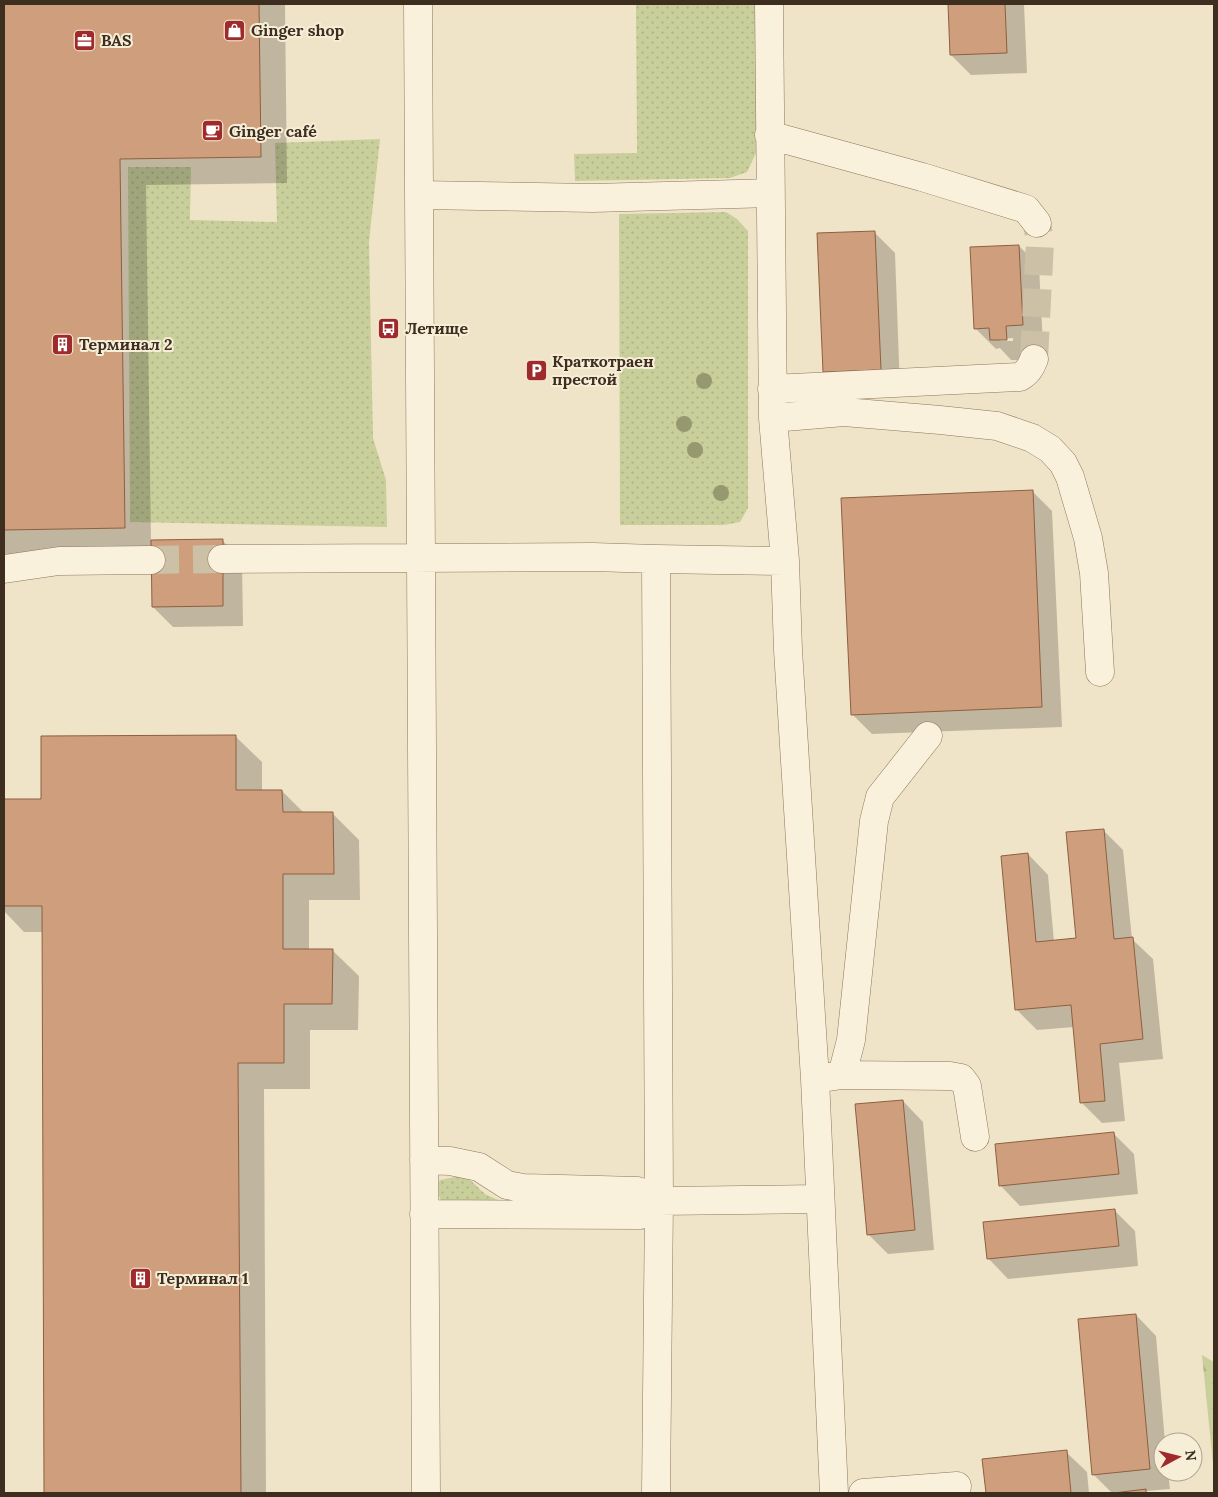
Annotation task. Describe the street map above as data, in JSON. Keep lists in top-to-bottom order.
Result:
{
  "places": {
    "shop": ["Ginger shop"],
    "office": ["BAS"],
    "cafe": ["Ginger café"],
    "bus stop": ["Летище"],
    "building": ["Терминал 2", "Терминал 1"],
    "parking": ["Краткотраен престой"]
  },
  "north": "right"
}
